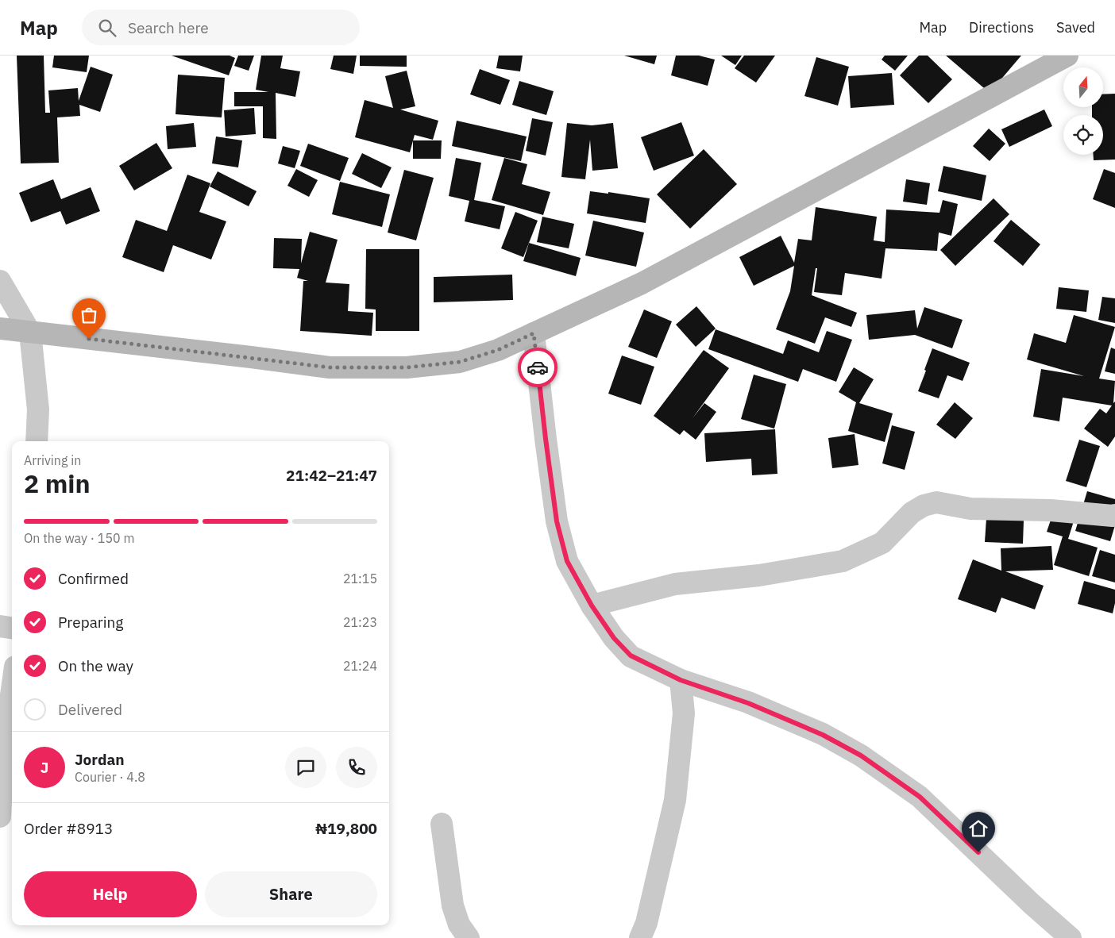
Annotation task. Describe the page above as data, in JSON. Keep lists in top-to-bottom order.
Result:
{
  "north": "top",
  "page": {
    "header": "Map",
    "search": "Search here",
    "nav": ["Map", "Directions", "Saved"],
    "heading": ["2 min", "Arriving in", "21:42–21:47"],
    "panel": [
      "Jordan",
      "Courier · 4.8",
      "Order #8913",
      "₦19,800"
    ],
    "bar": "On the way · 150 m",
    "list": [
      ["Confirmed", "21:15"],
      ["Preparing", "21:23"],
      ["On the way", "21:24"],
      "Delivered"
    ],
    "round": "J",
    "buttons": ["Help", "Share"]
  }
}
